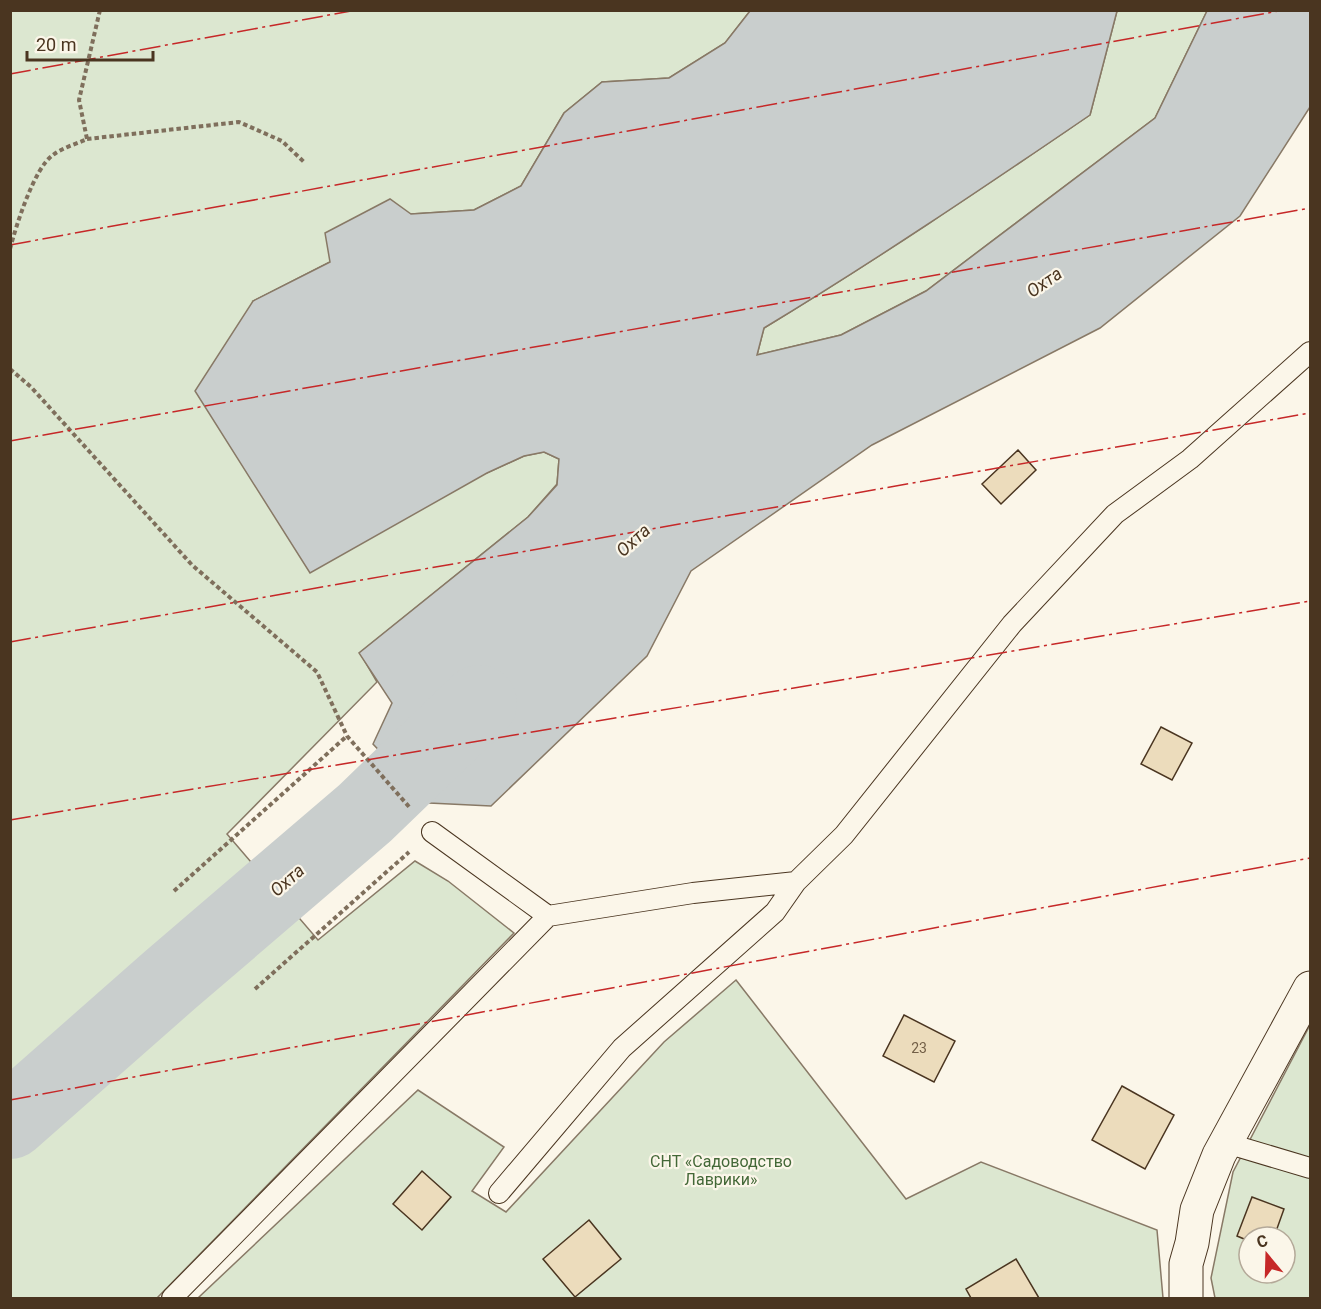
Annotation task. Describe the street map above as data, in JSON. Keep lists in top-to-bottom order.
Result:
{
  "water": ["Охта"],
  "parks": ["СНТ «Садоводство Лаврики»"],
  "house_numbers": ["23"],
  "scale_bar": "20 m",
  "north": "top"
}
